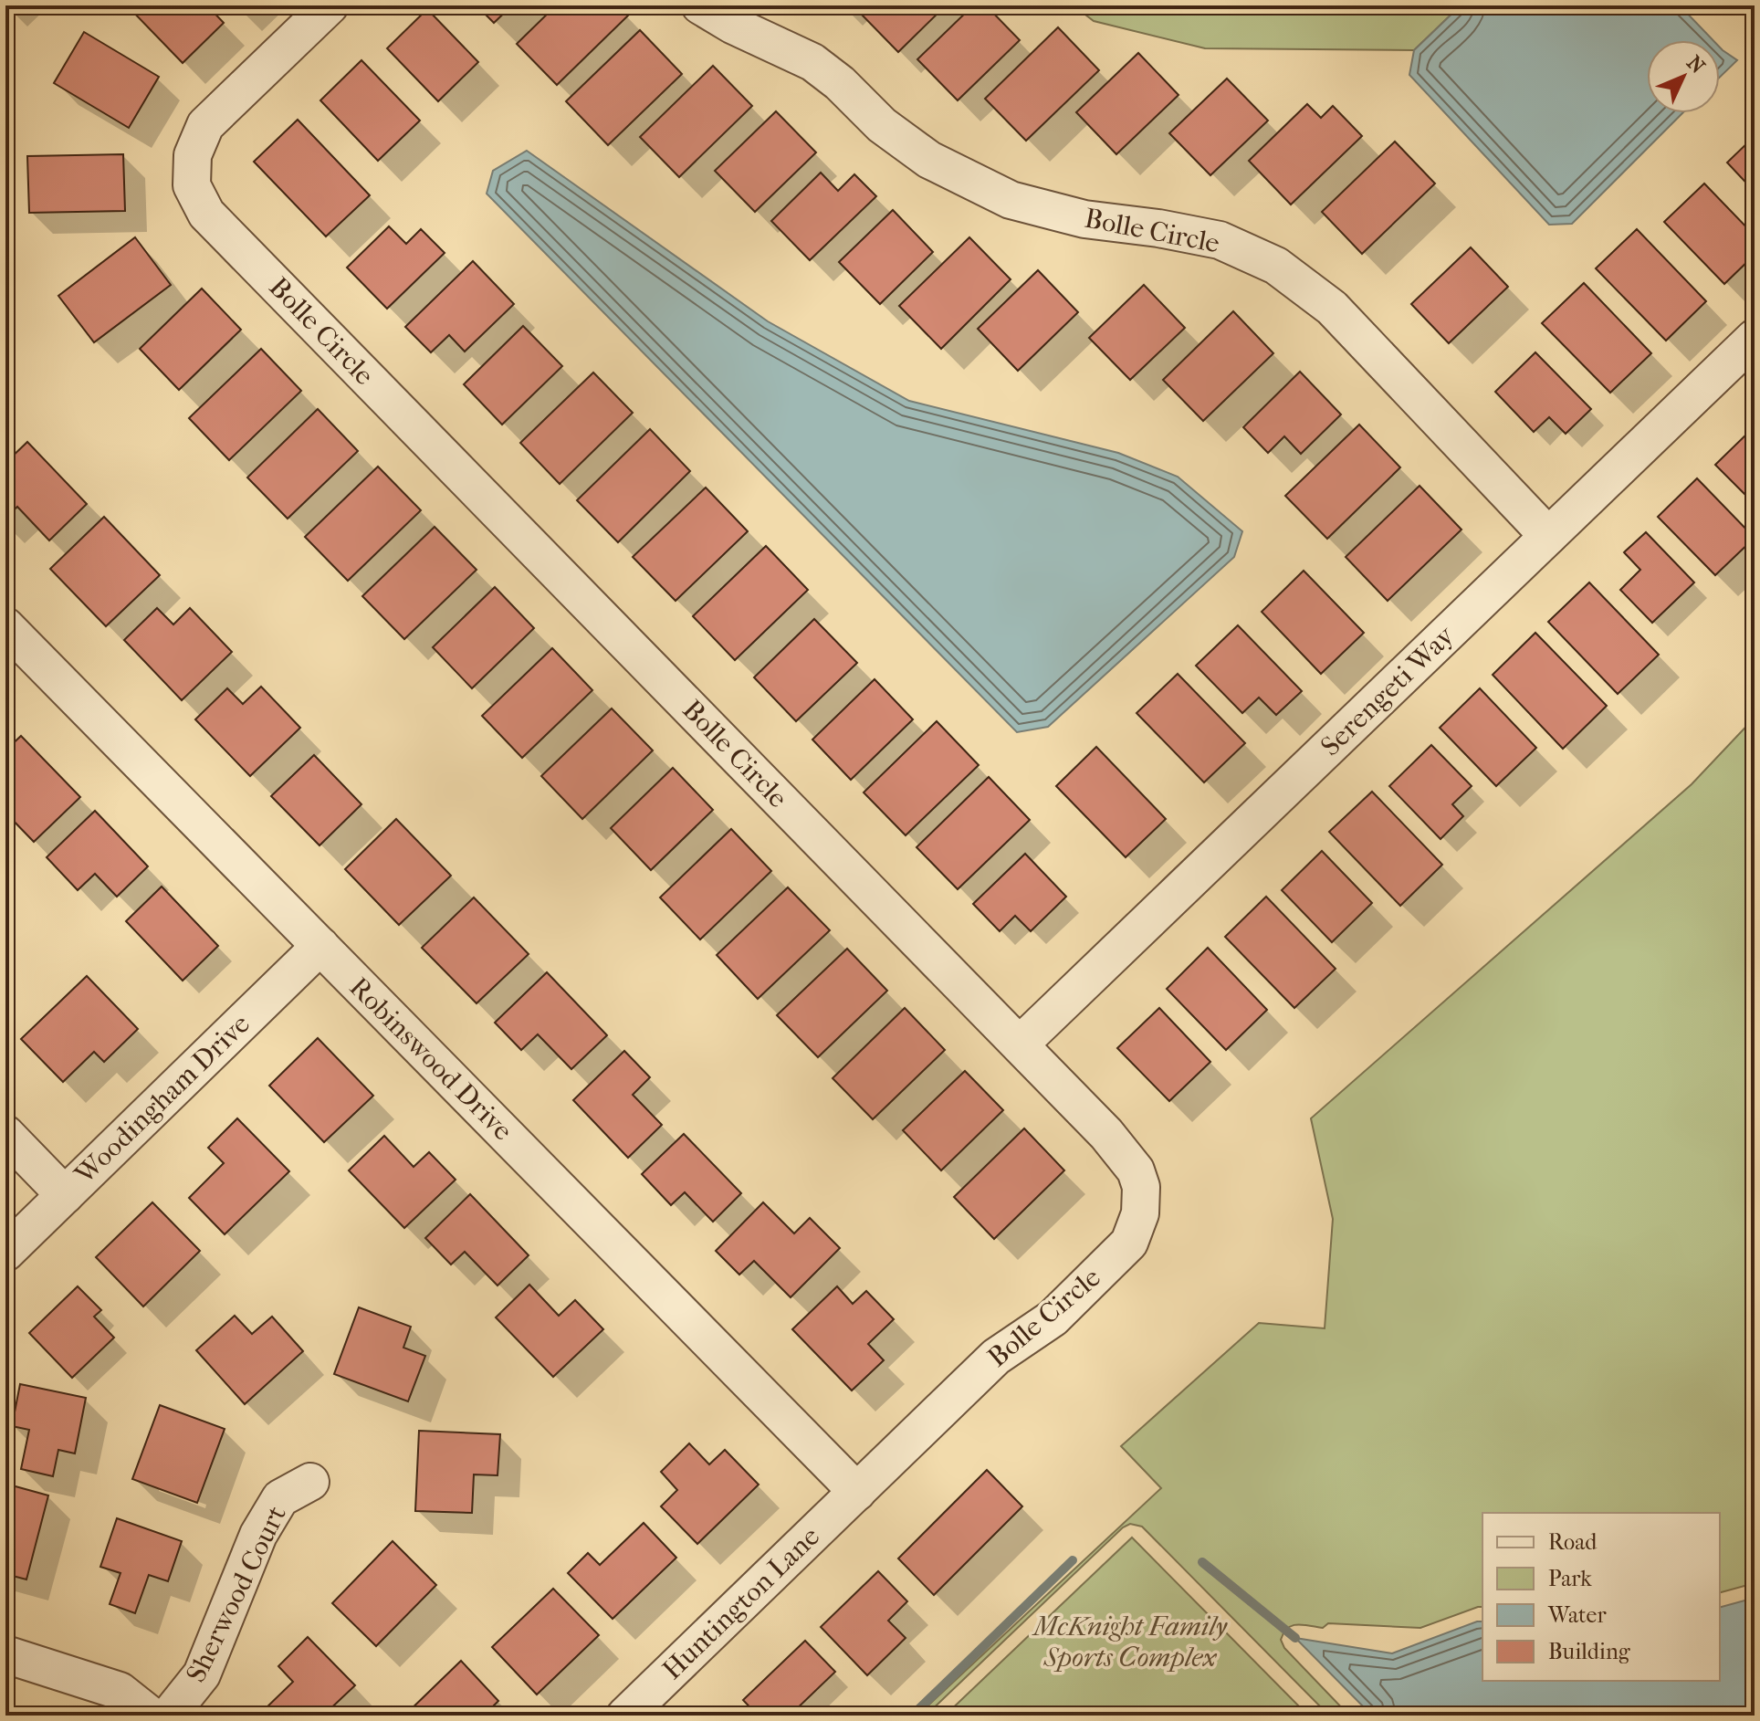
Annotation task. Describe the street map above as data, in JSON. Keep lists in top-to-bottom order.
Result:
{
  "streets": {
    "street": [
      "Bolle Circle",
      "Serengeti Way",
      "Robinswood Drive",
      "Woodingham Drive",
      "Sherwood Court",
      "Huntington Lane"
    ]
  },
  "crossings": [
    ["Bolle Circle", "Serengeti Way"],
    ["Bolle Circle", "Robinswood Drive"],
    ["Bolle Circle", "Huntington Lane"],
    ["Robinswood Drive", "Woodingham Drive"],
    ["Robinswood Drive", "Huntington Lane"]
  ],
  "parks": ["McKnight Family Sports Complex"],
  "legend": [
    "Road",
    "Park",
    "Water",
    "Building"
  ],
  "north": "top right"
}
